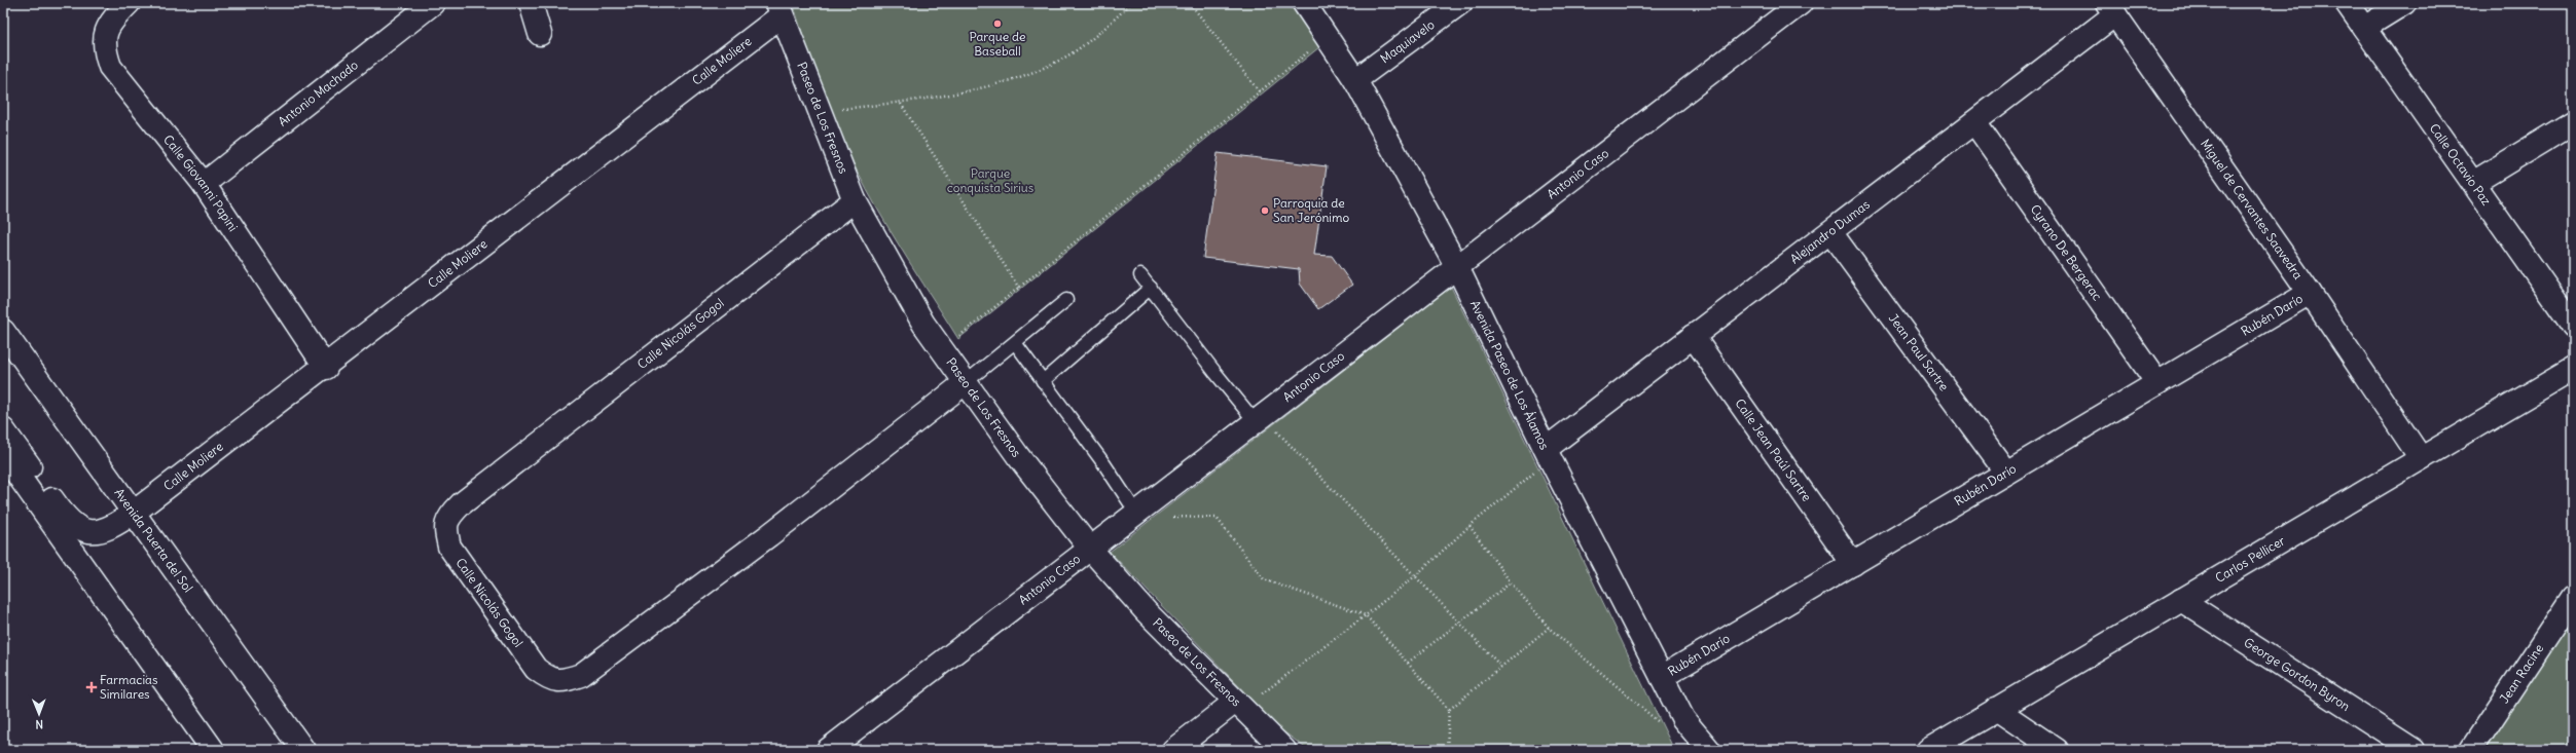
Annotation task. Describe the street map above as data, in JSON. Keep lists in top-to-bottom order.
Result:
{
  "streets": {
    "street": [
      "Maquiavelo",
      "Calle Moliere",
      "Antonio Machado",
      "Paseo de Los Fresnos",
      "Calle Octavio Paz",
      "Antonio Caso",
      "Calle Giovanni Papini",
      "Miguel de Cervantes Saavedra",
      "Alejandro Dumas",
      "Cyrano De Bergerac",
      "Rubén Darío",
      "Calle Nicolás Gogol",
      "Jean Paul Sartre",
      "Avenida Paseo de Los Álamos",
      "Calle Jean Paúl Sartre",
      "Avenida Puerta del Sol",
      "Carlos Pellicer",
      "Jean Racine",
      "George Gordon Byron"
    ]
  },
  "crossings": [
    ["Maquiavelo", "Avenida Paseo de Los Álamos"],
    ["Calle Moliere", "Paseo de Los Fresnos"],
    ["Calle Moliere", "Calle Giovanni Papini"],
    ["Calle Moliere", "Avenida Puerta del Sol"],
    ["Antonio Machado", "Calle Giovanni Papini"],
    ["Paseo de Los Fresnos", "Antonio Caso"],
    ["Paseo de Los Fresnos", "Calle Nicolás Gogol"],
    ["Antonio Caso", "Avenida Paseo de Los Álamos"],
    ["Miguel de Cervantes Saavedra", "Alejandro Dumas"],
    ["Miguel de Cervantes Saavedra", "Rubén Darío"],
    ["Miguel de Cervantes Saavedra", "Carlos Pellicer"],
    ["Alejandro Dumas", "Cyrano De Bergerac"],
    ["Alejandro Dumas", "Jean Paul Sartre"],
    ["Alejandro Dumas", "Avenida Paseo de Los Álamos"],
    ["Alejandro Dumas", "Calle Jean Paúl Sartre"],
    ["Cyrano De Bergerac", "Rubén Darío"],
    ["Rubén Darío", "Jean Paul Sartre"],
    ["Rubén Darío", "Avenida Paseo de Los Álamos"],
    ["Rubén Darío", "Calle Jean Paúl Sartre"],
    ["Carlos Pellicer", "George Gordon Byron"]
  ],
  "parks": ["Parque conquista Sirius"],
  "places": {
    "other": ["Parque de Baseball", "Parroquia de San Jerónimo"],
    "health": ["Farmacias Similares"]
  },
  "north": "bottom"
}
